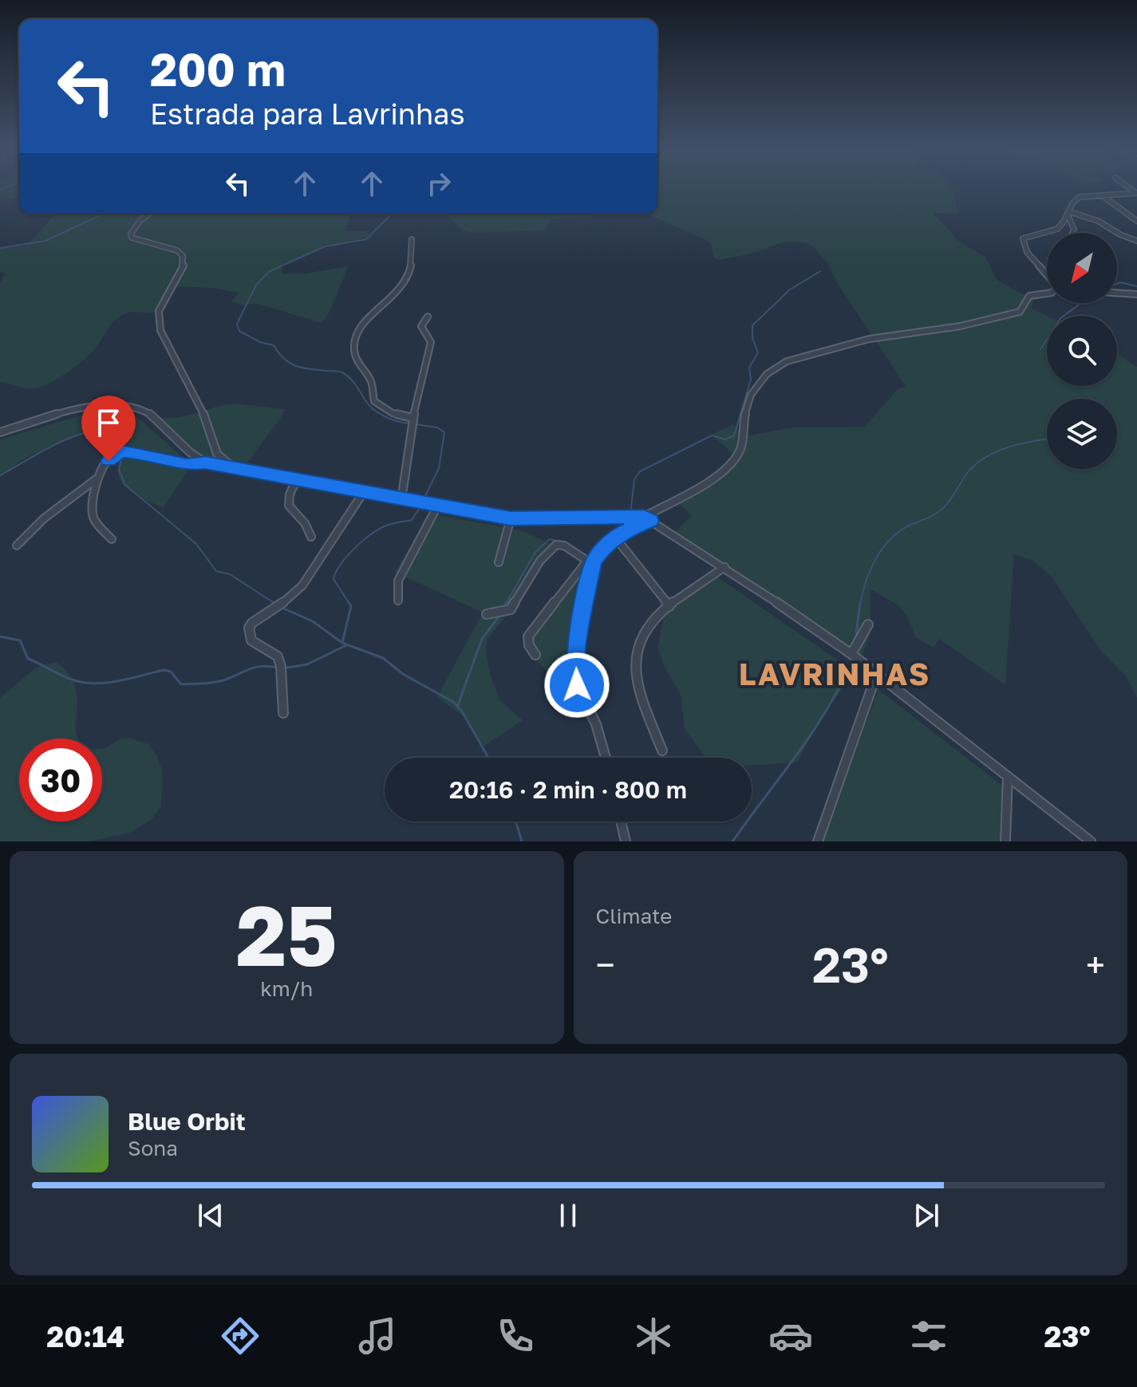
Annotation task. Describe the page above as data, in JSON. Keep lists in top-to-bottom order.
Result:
{
  "districts": ["LAVRINHAS"],
  "north": "bottom left",
  "page": {
    "turn": ["200 m", "Estrada para Lavrinhas"],
    "limit": "30",
    "trip": "20:16 · 2 min · 800 m",
    "tile": [
      ["25", "km/h"],
      "Climate"
    ],
    "heat": ["−", "23°", "+"],
    "song": ["Blue Orbit", "Sona"],
    "tabs": ["20:14", "23°"]
  }
}
